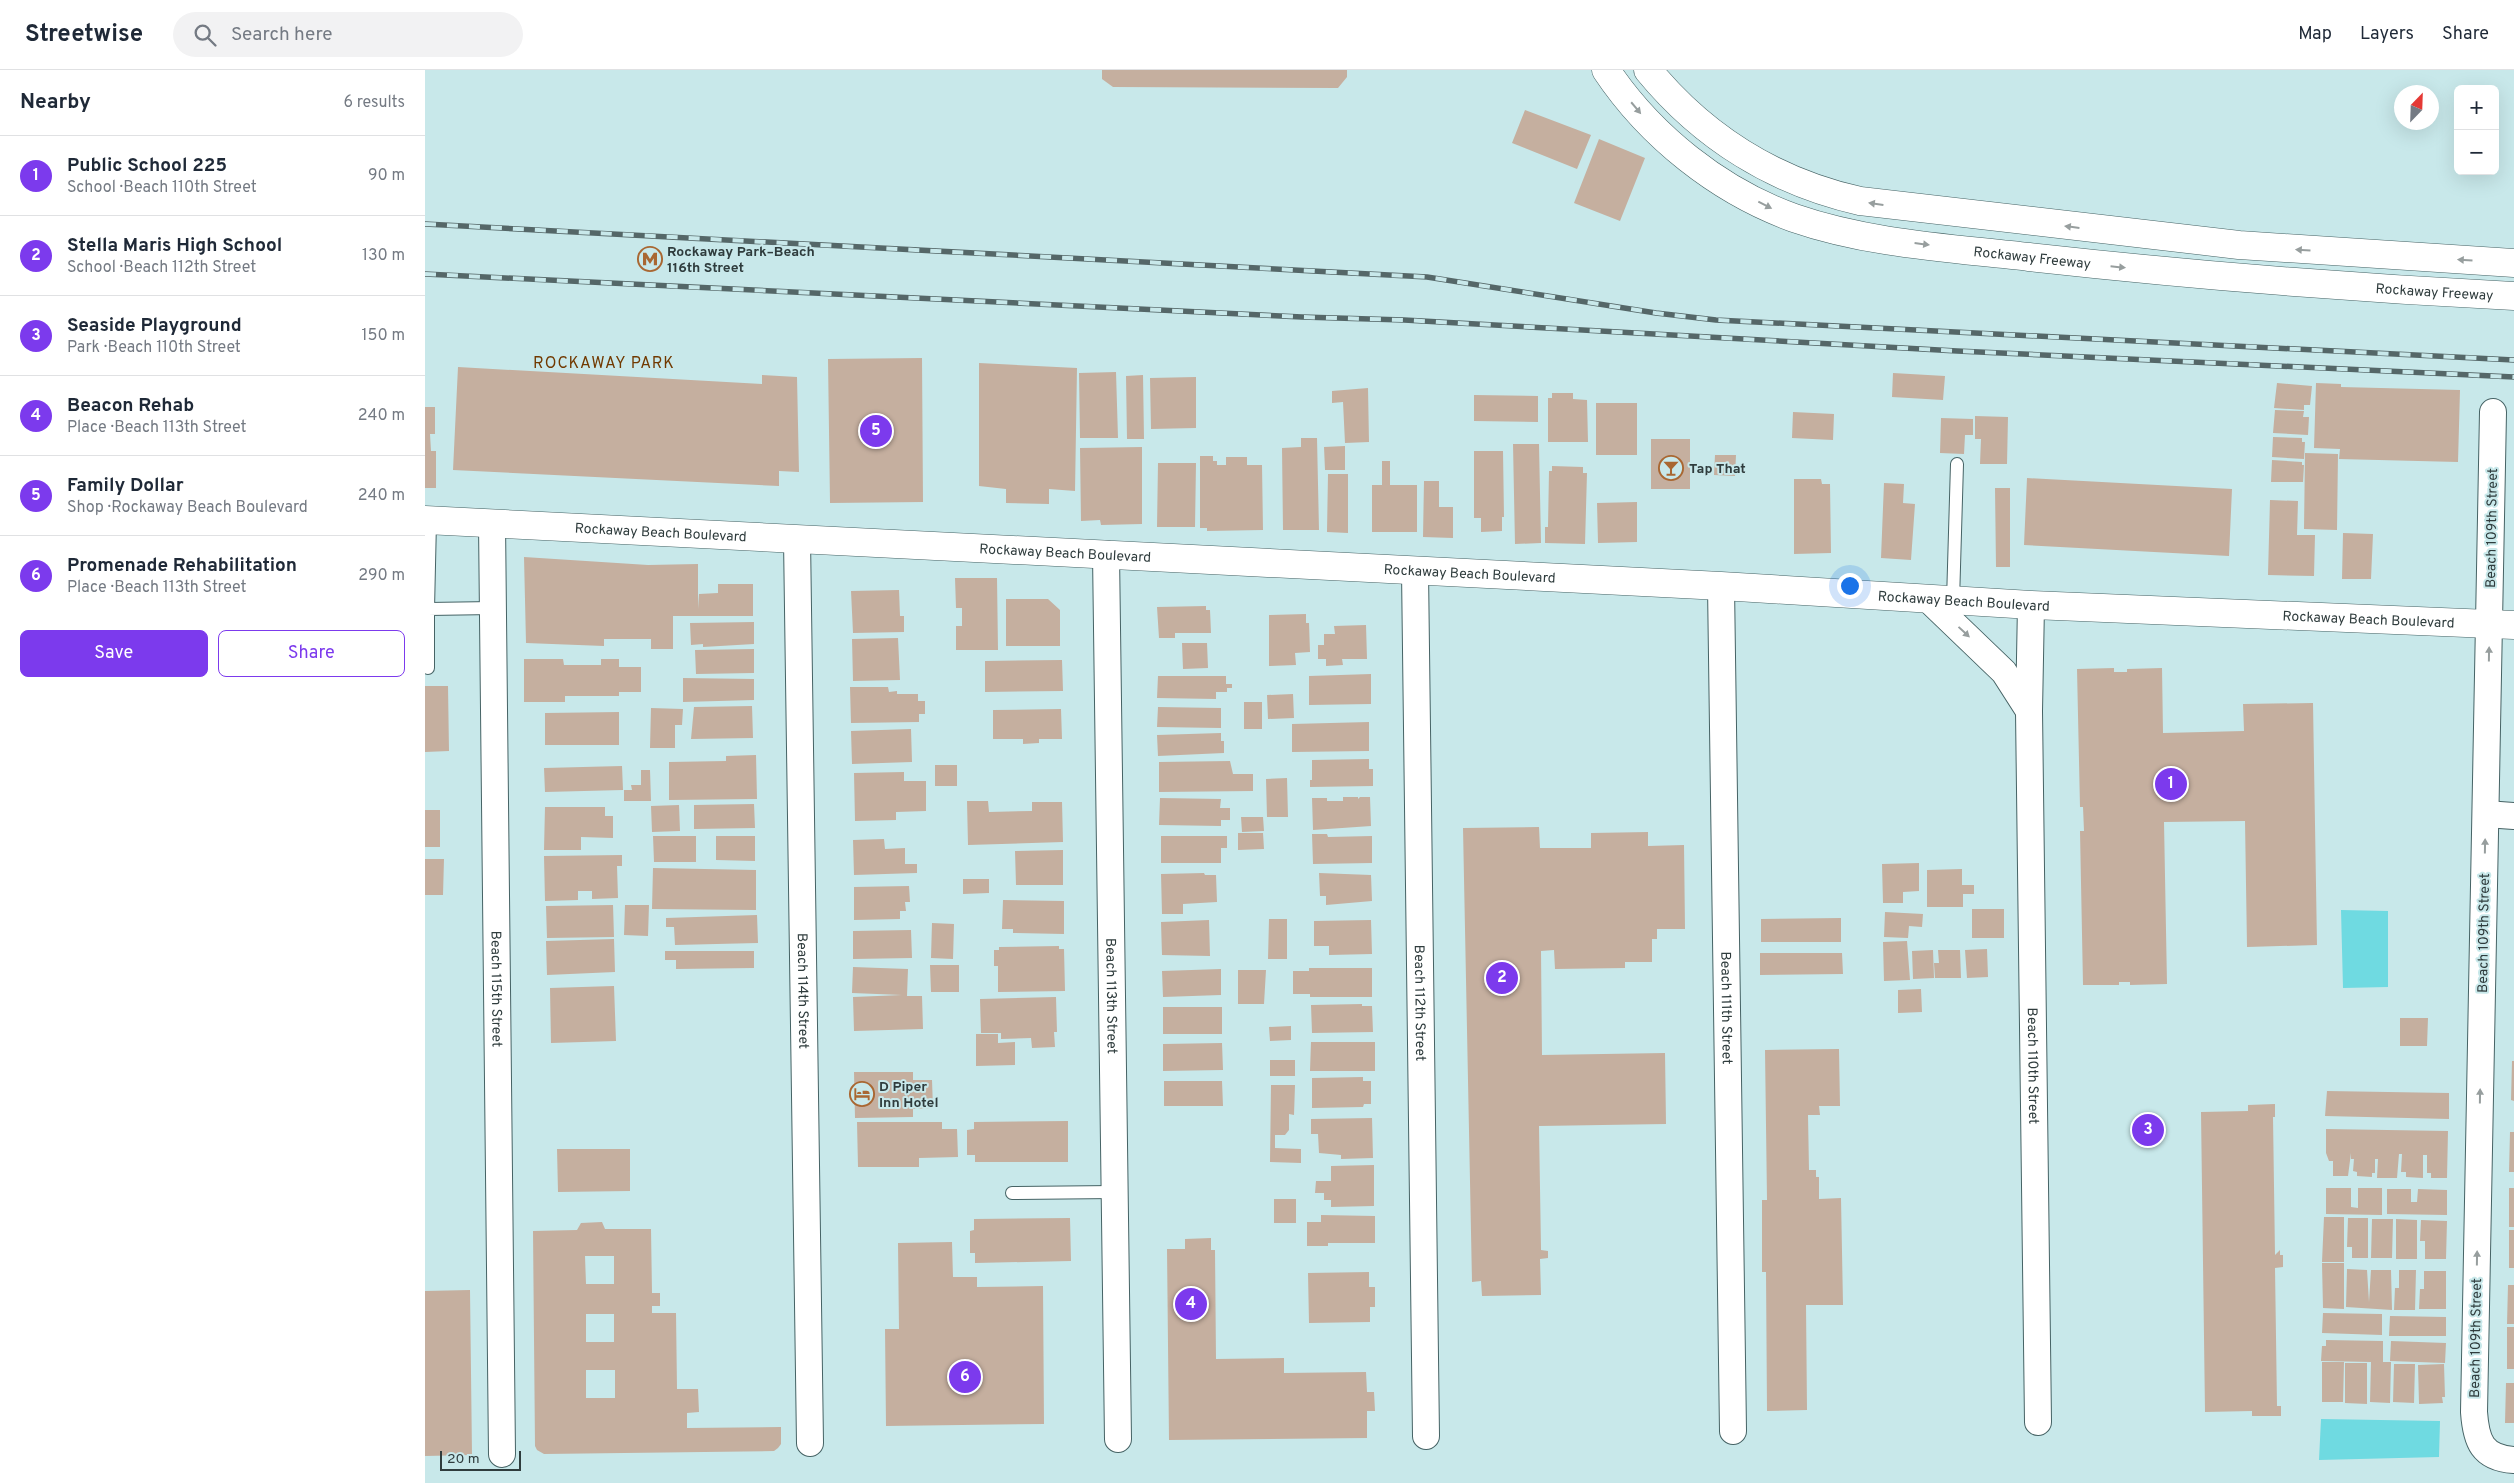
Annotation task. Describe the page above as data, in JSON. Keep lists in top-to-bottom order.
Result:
{
  "streets": {
    "street": [
      "Rockaway Freeway",
      "Beach 109th Street",
      "Rockaway Beach Boulevard",
      "Beach 115th Street",
      "Beach 114th Street",
      "Beach 113th Street",
      "Beach 112th Street",
      "Beach 111th Street",
      "Beach 110th Street"
    ]
  },
  "crossings": [
    ["Beach 109th Street", "Rockaway Beach Boulevard"],
    ["Rockaway Beach Boulevard", "Beach 115th Street"],
    ["Rockaway Beach Boulevard", "Beach 114th Street"],
    ["Rockaway Beach Boulevard", "Beach 113th Street"],
    ["Rockaway Beach Boulevard", "Beach 112th Street"],
    ["Rockaway Beach Boulevard", "Beach 111th Street"],
    ["Rockaway Beach Boulevard", "Beach 110th Street"]
  ],
  "one_way": ["Beach 109th Street"],
  "districts": ["ROCKAWAY PARK"],
  "places": {
    "metro station": ["Rockaway Park–Beach 116th Street"],
    "bar": ["Tap That"],
    "hotel": ["D Piper Inn Hotel"]
  },
  "scale_bar": "20 m",
  "north": "top right",
  "page": {
    "header": "Streetwise",
    "search": "Search here",
    "nav": ["Map", "Layers", "Share"],
    "heading": ["Nearby", "6 results"],
    "map_buttons": ["+", "−"],
    "list": [
      {
        "mark": "1",
        "name": "Public School 225",
        "note": "School · Beach 110th Street",
        "value": "90 m"
      },
      {
        "mark": "2",
        "name": "Stella Maris High School",
        "note": "School · Beach 112th Street",
        "value": "130 m"
      },
      {
        "mark": "3",
        "name": "Seaside Playground",
        "note": "Park · Beach 110th Street",
        "value": "150 m"
      },
      {
        "mark": "4",
        "name": "Beacon Rehab",
        "note": "Place · Beach 113th Street",
        "value": "240 m"
      },
      {
        "mark": "5",
        "name": "Family Dollar",
        "note": "Shop · Rockaway Beach Boulevard",
        "value": "240 m"
      },
      {
        "mark": "6",
        "name": "Promenade Rehabilitation",
        "note": "Place · Beach 113th Street",
        "value": "290 m"
      }
    ],
    "pins": [
      "5",
      "1",
      "2",
      "3",
      "4",
      "6"
    ],
    "buttons": ["Save", "Share"],
    "scale": "20 m"
  }
}
